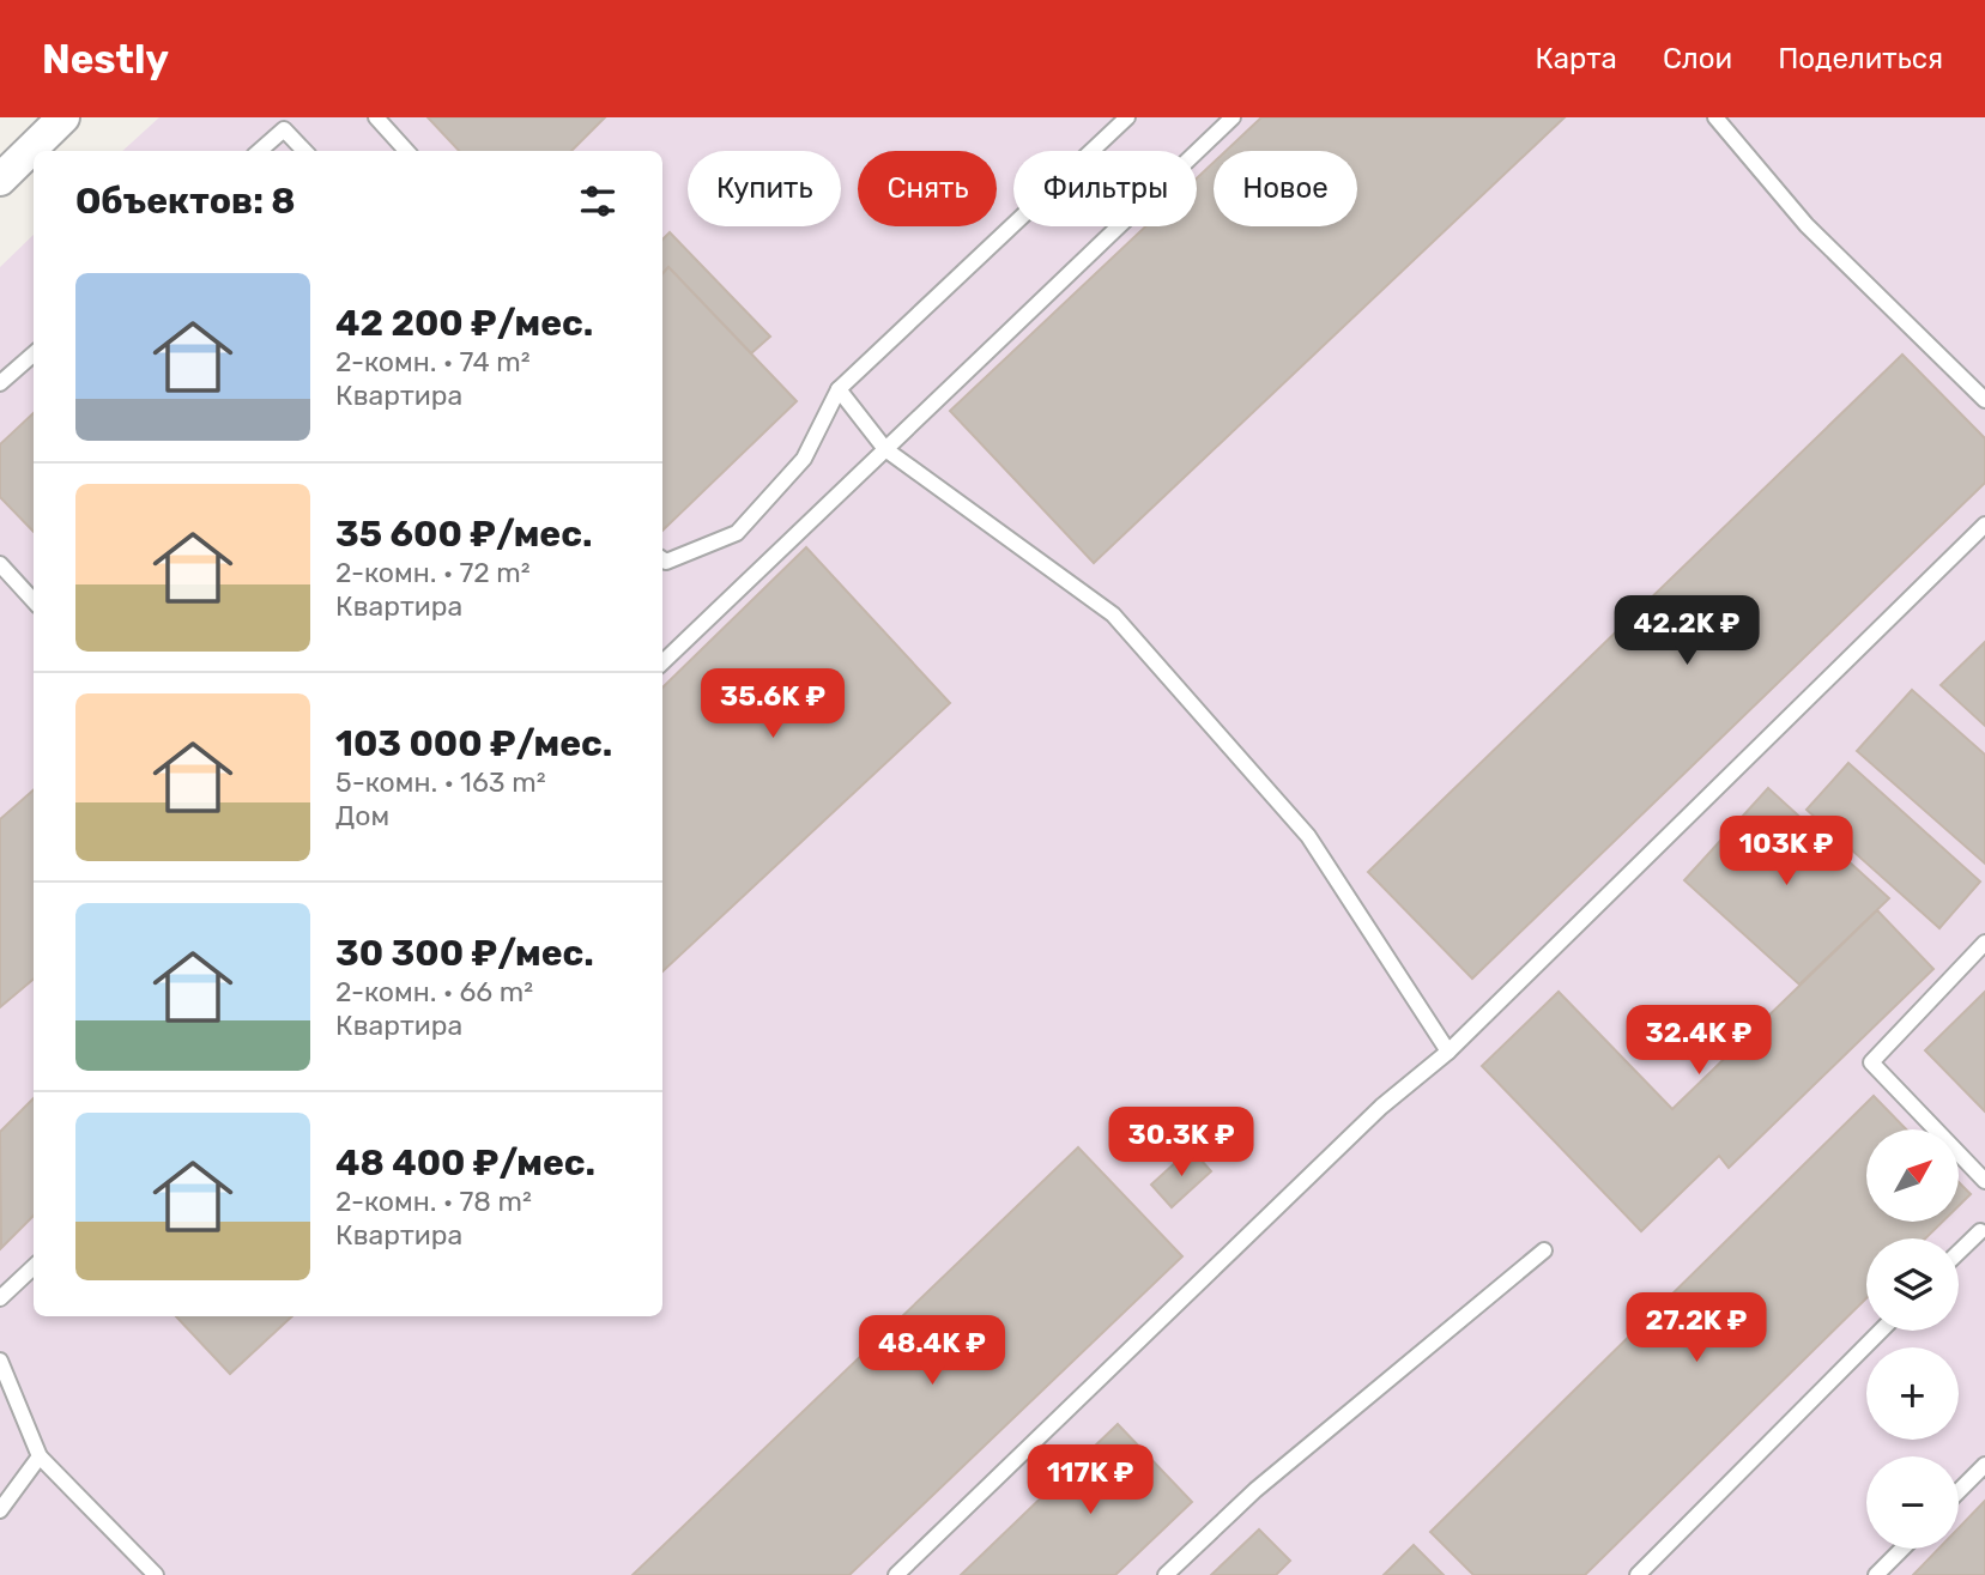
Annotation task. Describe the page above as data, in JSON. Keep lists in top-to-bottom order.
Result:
{
  "north": "top right",
  "page": {
    "header": "Nestly",
    "nav": ["Карта", "Слои", "Поделиться"],
    "chip": [
      "Купить",
      "Снять",
      "Фильтры",
      "Новое"
    ],
    "heading": "Объектов: 8",
    "list": [
      {
        "name": "42 200 ₽/мес.",
        "note": "2-комн. · 74 m² · Квартира"
      },
      {
        "name": "35 600 ₽/мес.",
        "note": "2-комн. · 72 m² · Квартира"
      },
      {
        "name": "103 000 ₽/мес.",
        "note": "5-комн. · 163 m² · Дом"
      },
      {
        "name": "30 300 ₽/мес.",
        "note": "2-комн. · 66 m² · Квартира"
      },
      {
        "name": "48 400 ₽/мес.",
        "note": "2-комн. · 78 m² · Квартира"
      }
    ],
    "price": [
      "42.2K ₽",
      "35.6K ₽",
      "103K ₽",
      "32.4K ₽",
      "30.3K ₽",
      "27.2K ₽",
      "48.4K ₽",
      "117K ₽"
    ],
    "map_buttons": ["+", "−"]
  }
}
